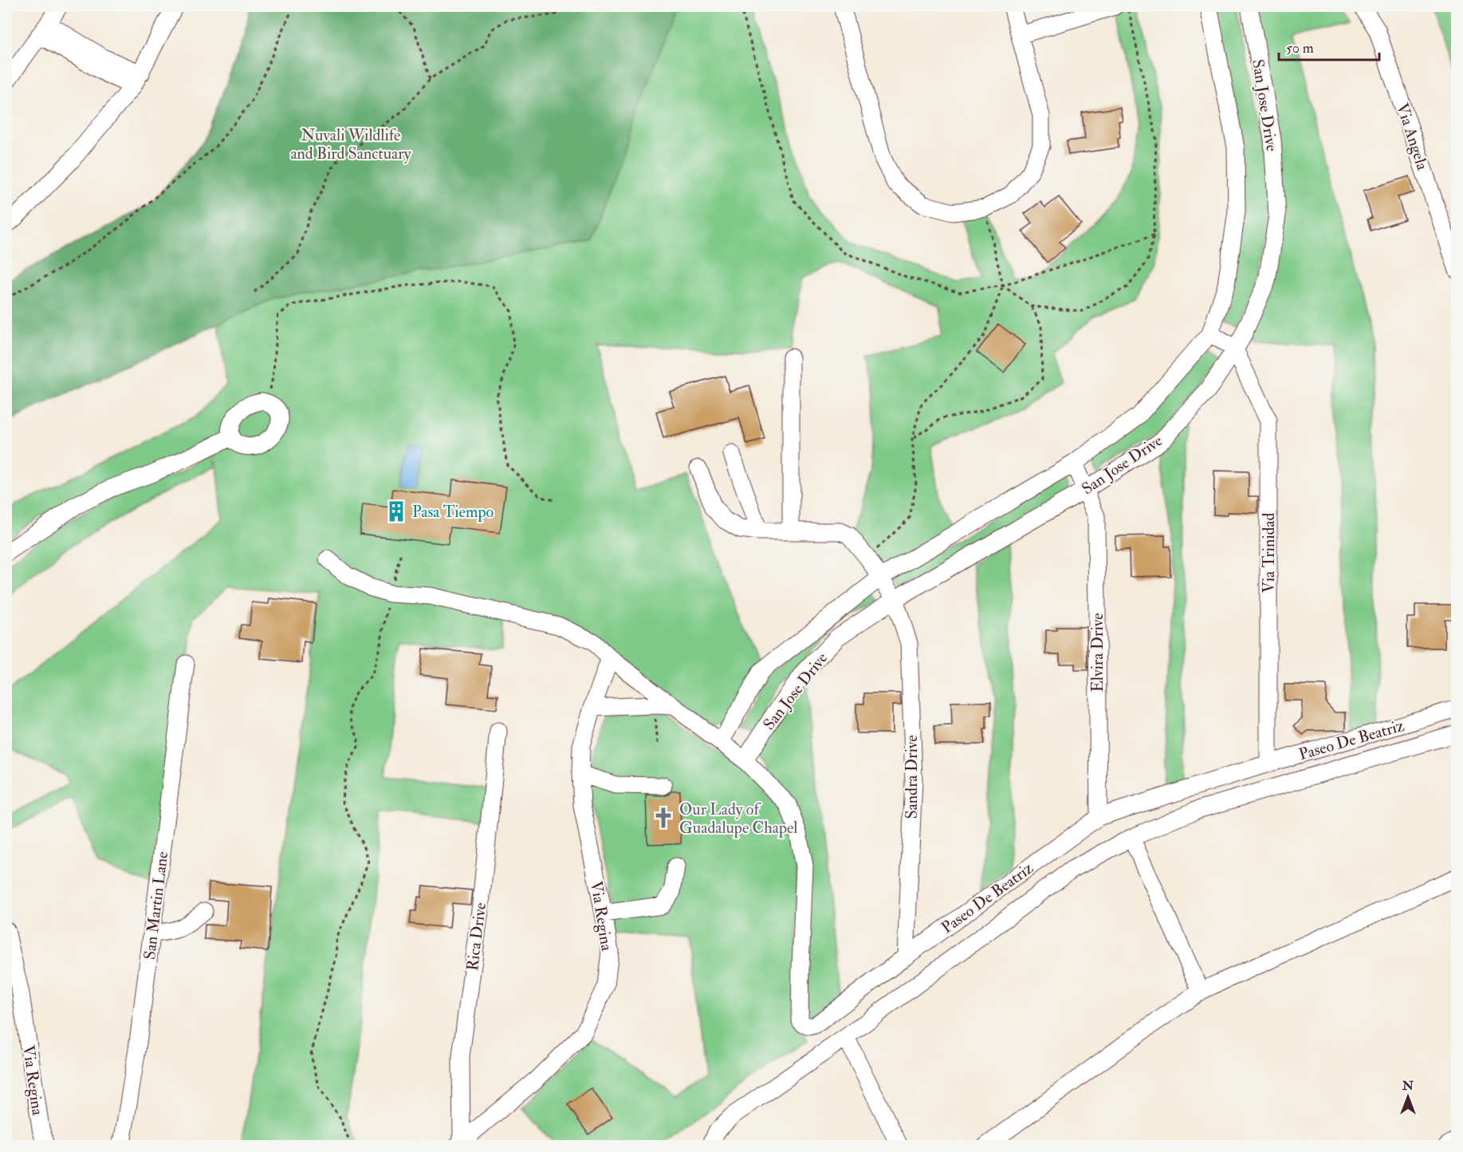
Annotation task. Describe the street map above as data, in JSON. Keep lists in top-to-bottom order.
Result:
{
  "streets": {
    "street": [
      "San Jose Drive",
      "Via Angela",
      "Via Trinidad",
      "Elvira Drive",
      "Paseo De Beatriz",
      "Sandra Drive",
      "San Martin Lane",
      "Via Regina",
      "Rica Drive"
    ]
  },
  "crossings": [
    ["San Jose Drive", "Via Trinidad"],
    ["San Jose Drive", "Elvira Drive"],
    ["San Jose Drive", "Paseo De Beatriz"],
    ["San Jose Drive", "Sandra Drive"],
    ["Via Trinidad", "Paseo De Beatriz"],
    ["Elvira Drive", "Paseo De Beatriz"],
    ["Paseo De Beatriz", "Sandra Drive"],
    ["Via Regina", "Rica Drive"]
  ],
  "parks": ["Nuvali Wildlife and Bird Sanctuary"],
  "places": {
    "building": ["Pasa Tiempo"],
    "church": ["Our Lady of Guadalupe Chapel"]
  },
  "scale_bar": "50 m",
  "north": "top"
}
